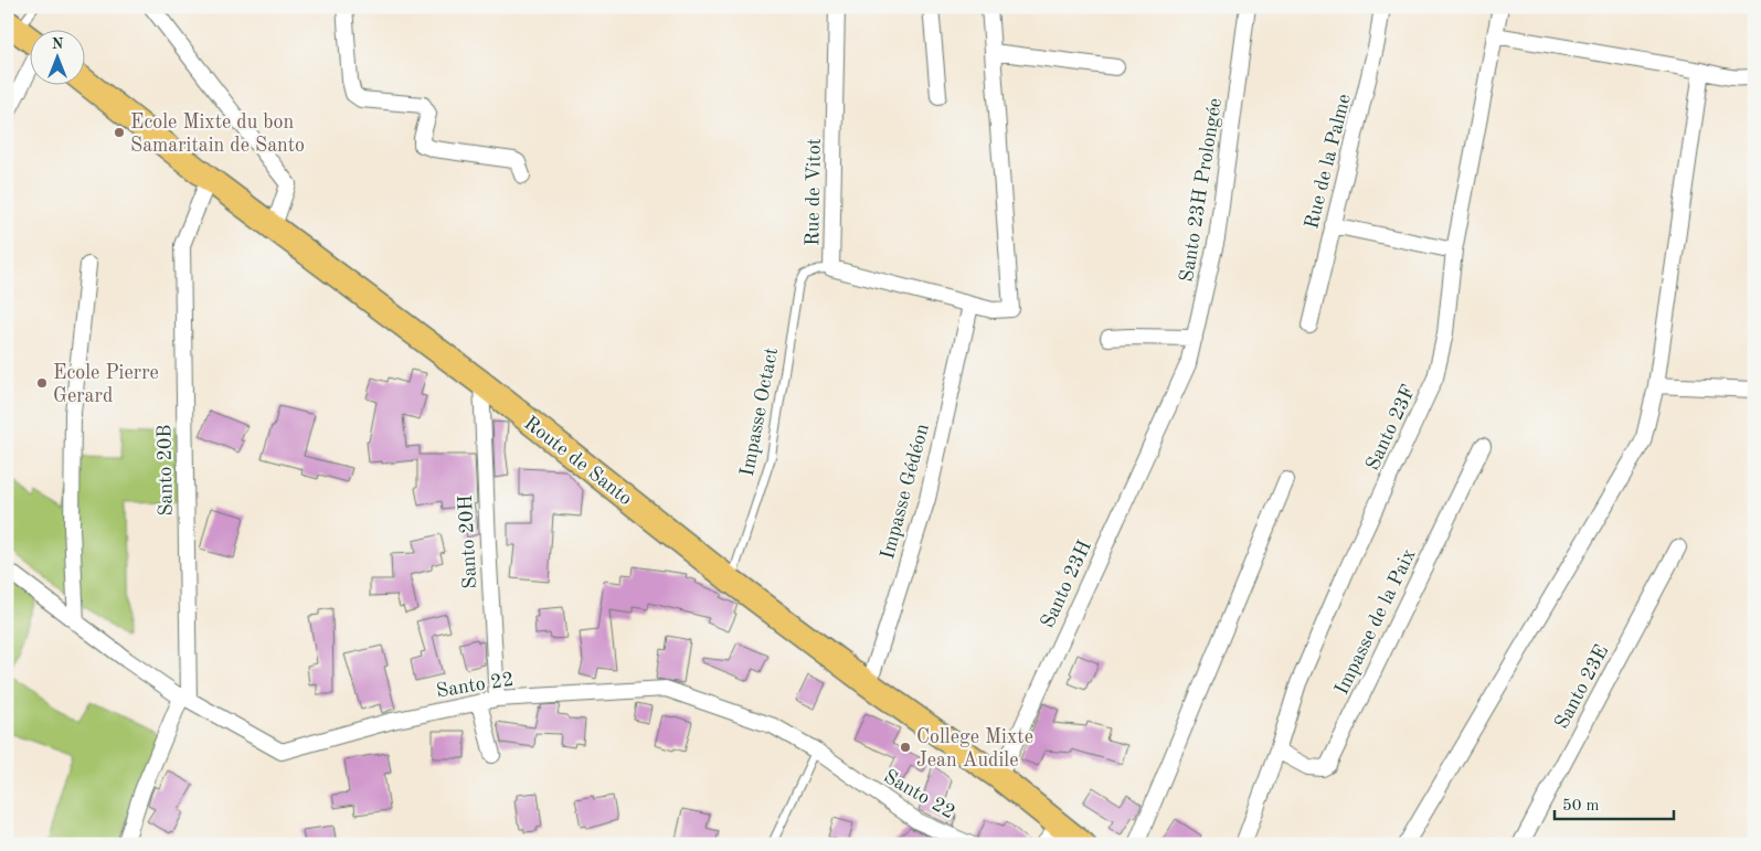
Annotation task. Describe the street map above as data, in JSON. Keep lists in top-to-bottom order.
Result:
{
  "streets": {
    "main road": ["Route de Santo"],
    "street": [
      "Rue de la Palme",
      "Santo 23H Prolongée",
      "Rue de Vitot",
      "Santo 23F",
      "Santo 20B",
      "Impasse Gédéon",
      "Santo 20H",
      "Santo 23H",
      "Impasse de la Paix",
      "Santo 22",
      "Santo 23E"
    ],
    "lane": ["Impasse Octact"]
  },
  "crossings": [
    ["Santo 23H Prolongée", "Santo 23H"],
    ["Rue de Vitot", "Impasse Octact"],
    ["Rue de Vitot", "Impasse Gédéon"],
    ["Impasse Octact", "Route de Santo"],
    ["Santo 23F", "Impasse de la Paix"],
    ["Route de Santo", "Santo 20B"],
    ["Route de Santo", "Impasse Gédéon"],
    ["Route de Santo", "Santo 20H"],
    ["Route de Santo", "Santo 23H"],
    ["Santo 20B", "Santo 22"],
    ["Santo 20H", "Santo 22"]
  ],
  "places": ["Ecole Mixte du bon Samaritain de Santo", "Ecole Pierre Gerard", "College Mixte Jean Audile"],
  "scale_bar": "50 m",
  "north": "top"
}
